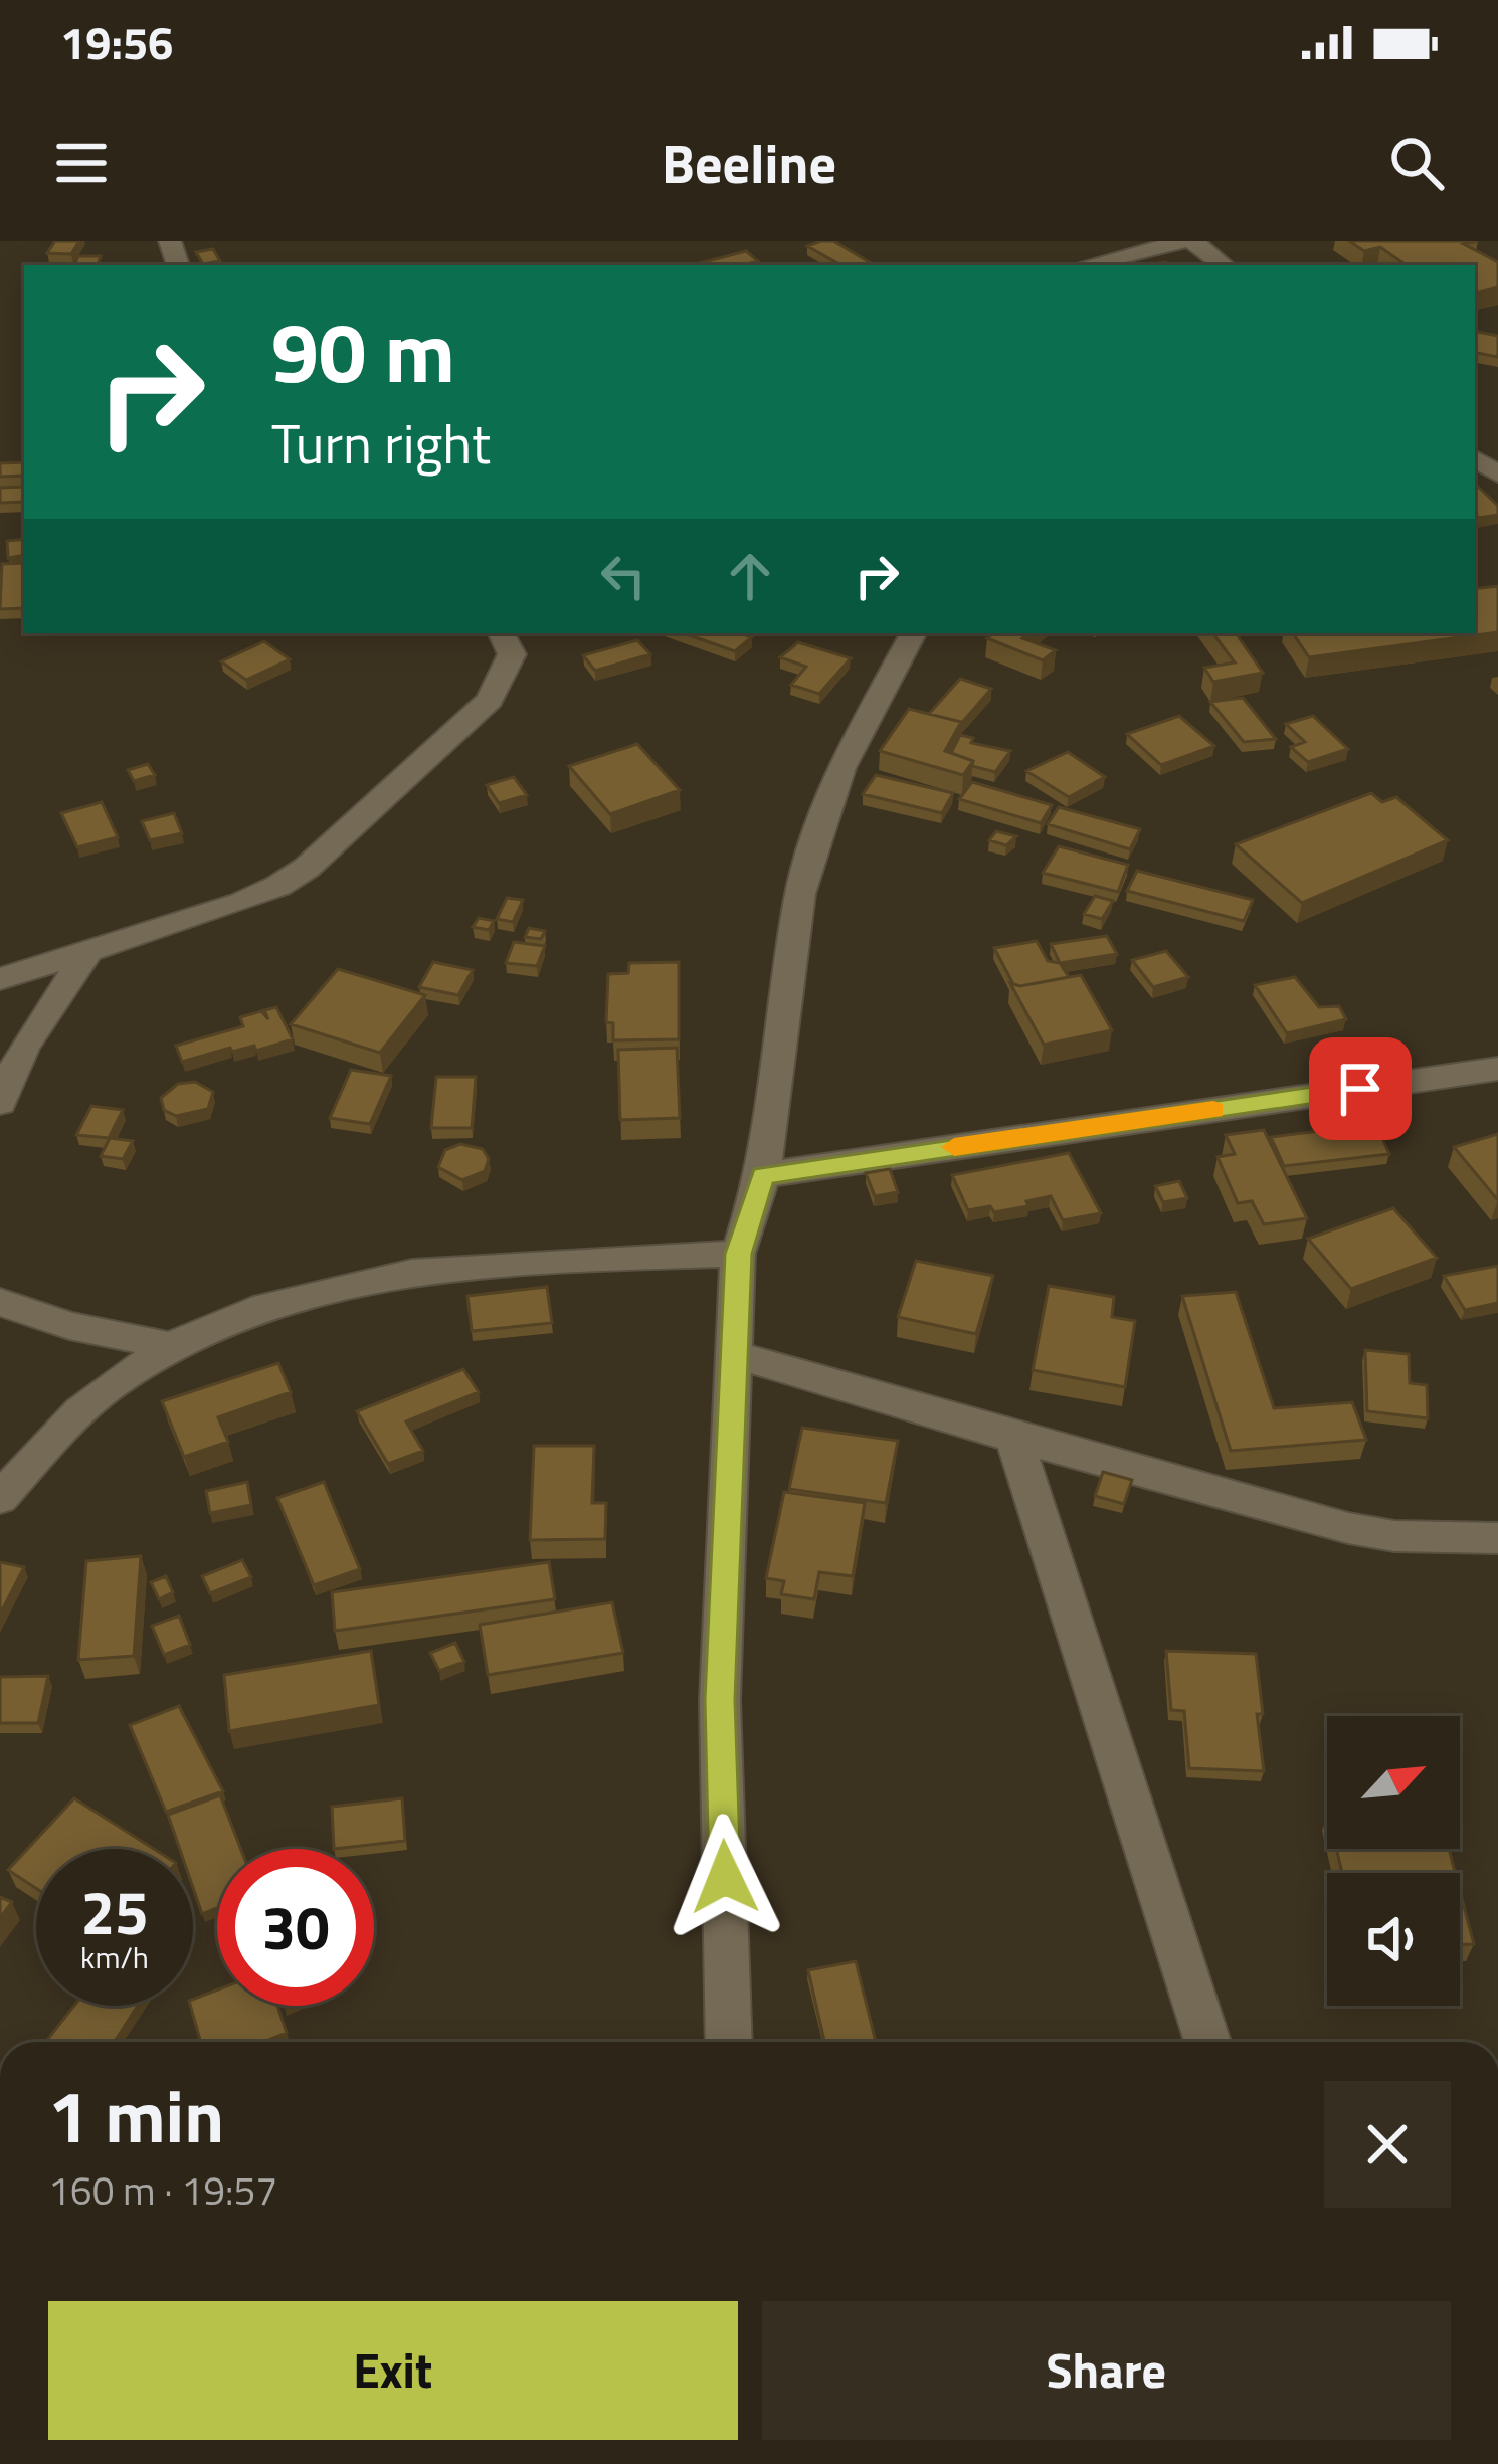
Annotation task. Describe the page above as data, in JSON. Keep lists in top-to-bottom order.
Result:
{
  "north": "top right",
  "page": {
    "status": "19:56",
    "header": "Beeline",
    "turn": ["90 m", "Turn right"],
    "speed": "25 km/h",
    "limit": "30",
    "heading": ["1 min", "160 m · 19:57"],
    "buttons": ["Exit", "Share"]
  }
}
